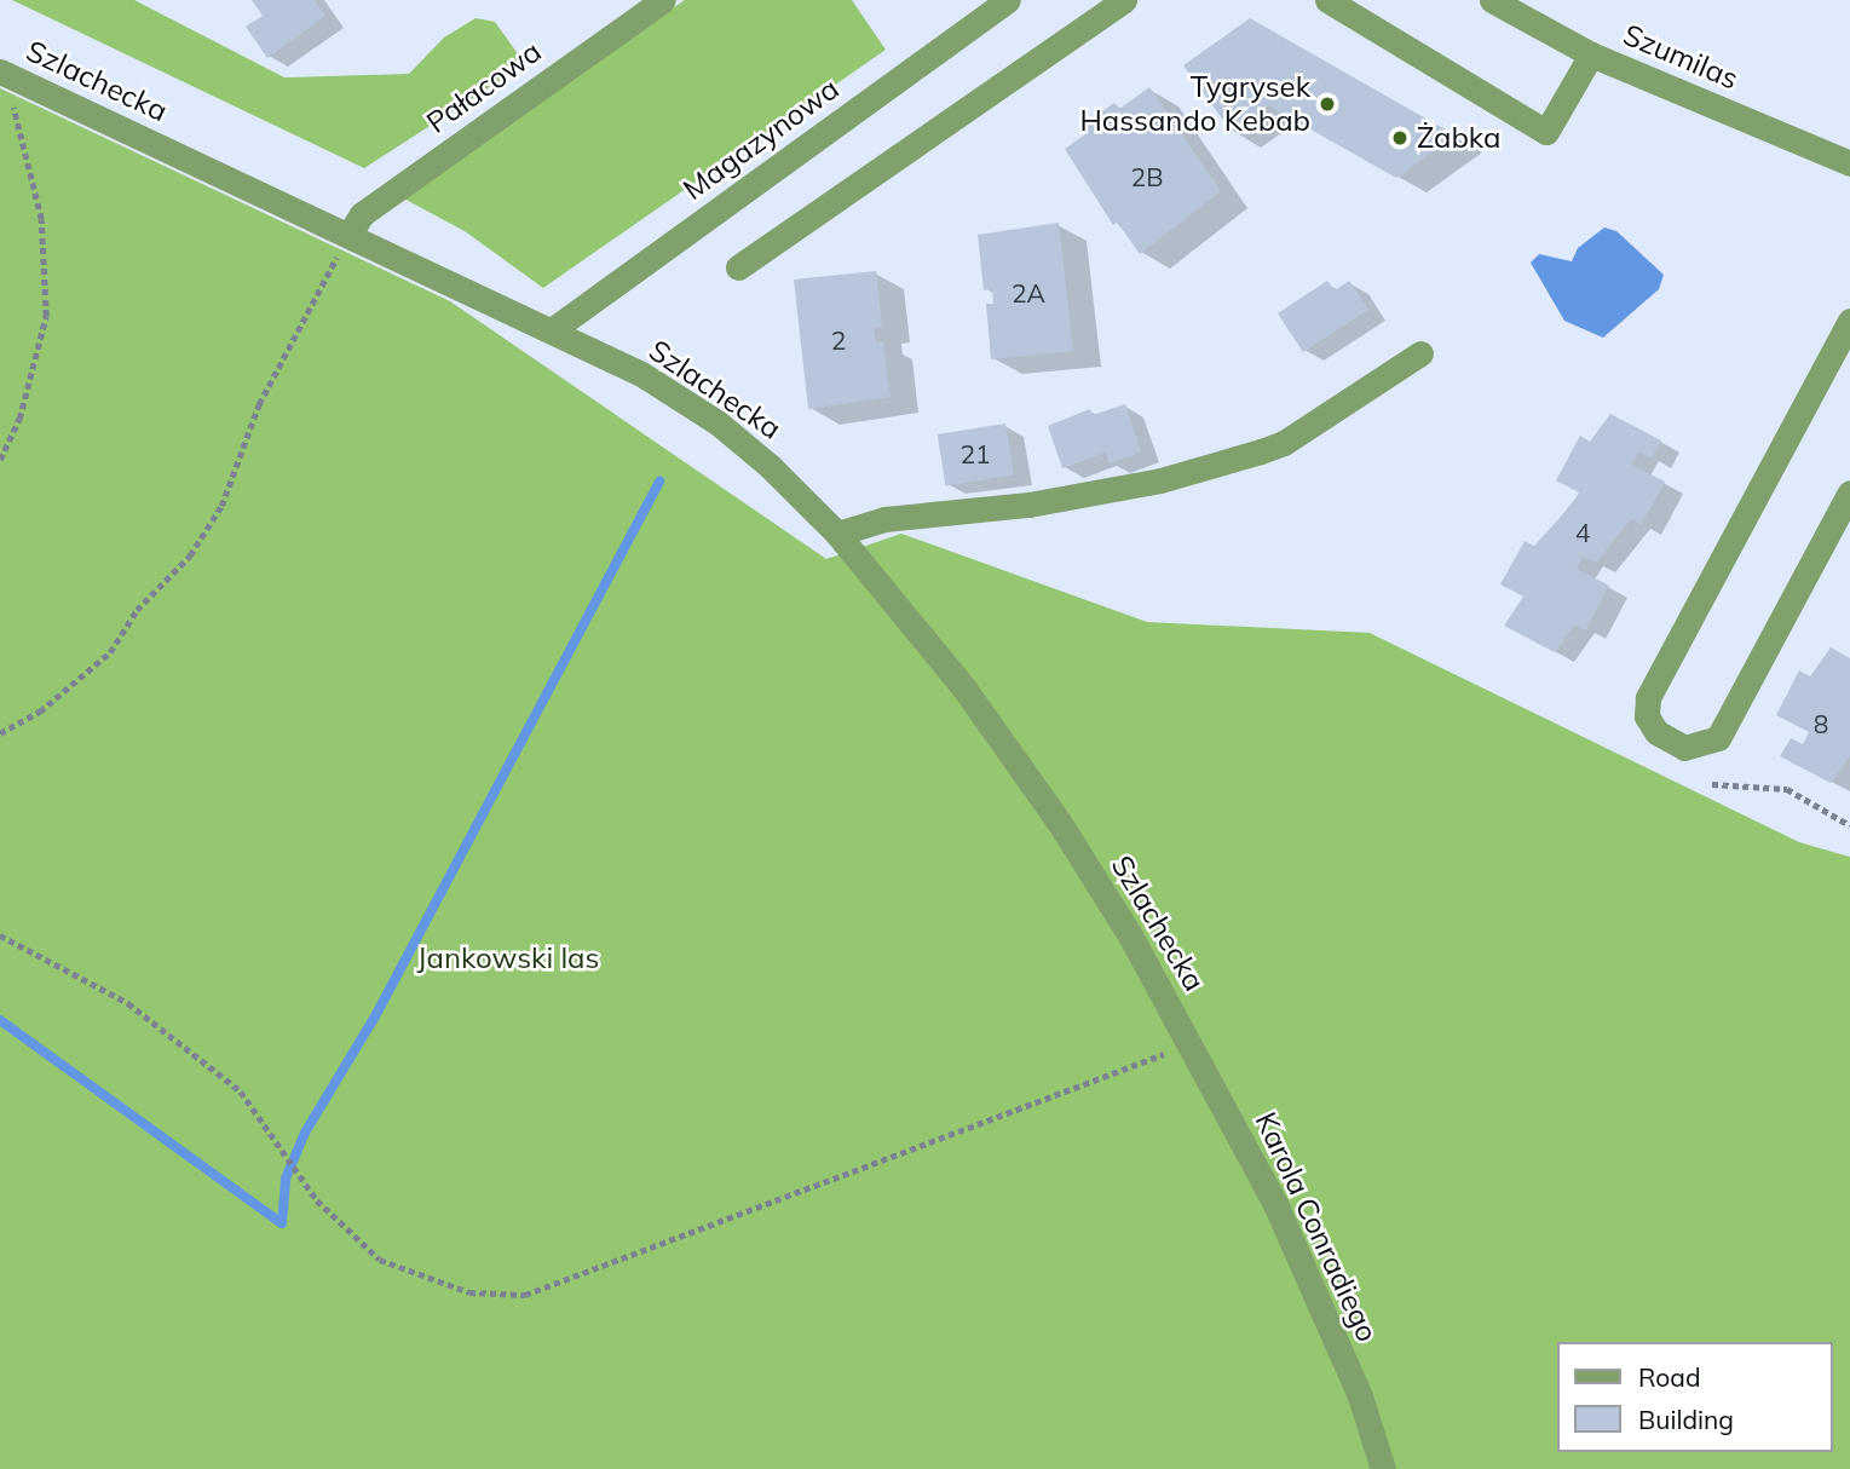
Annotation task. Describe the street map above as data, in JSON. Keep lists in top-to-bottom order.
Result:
{
  "streets": {
    "street": [
      "Szumilas",
      "Szlachecka",
      "Pałacowa",
      "Magazynowa",
      "Karola Conradiego"
    ]
  },
  "crossings": [
    ["Szlachecka", "Pałacowa"],
    ["Szlachecka", "Magazynowa"],
    ["Szlachecka", "Karola Conradiego"]
  ],
  "parks": ["Jankowski las"],
  "places": ["Tygrysek Hassando Kebab", "Żabka"],
  "house_numbers": [
    "2B",
    "2A",
    "2",
    "21",
    "4",
    "8"
  ],
  "legend": ["Road", "Building"]
}
